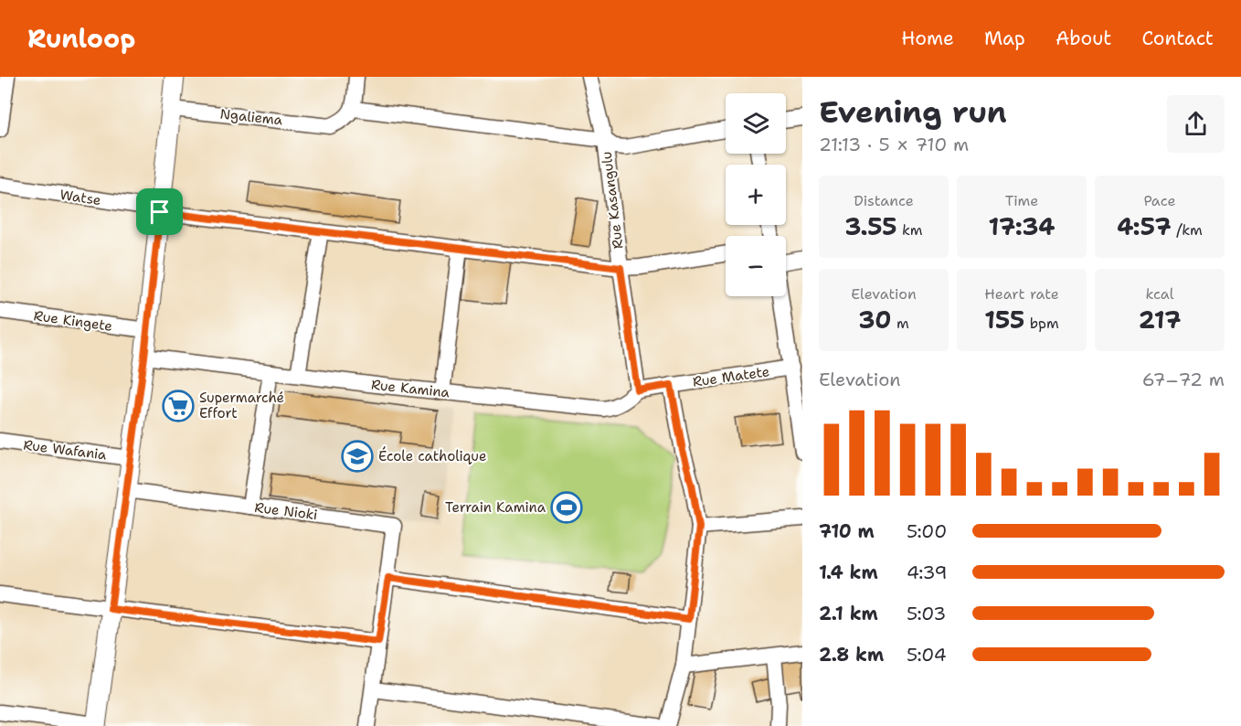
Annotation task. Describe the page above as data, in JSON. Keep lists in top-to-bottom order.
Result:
{
  "streets": {
    "street": [
      "Ngaliema",
      "Watse",
      "Rue Kasangulu",
      "Rue Kingete",
      "Rue Matete",
      "Rue Kamina",
      "Rue Wafania",
      "Rue Nioki"
    ]
  },
  "crossings": [
    ["Watse", "Rue Kasangulu"],
    ["Rue Kasangulu", "Rue Kamina"],
    ["Rue Matete", "Rue Kamina"]
  ],
  "places": {
    "supermarket": ["Supermarché Effort"],
    "school or university": ["École catholique"],
    "sports": ["Terrain Kamina"]
  },
  "page": {
    "header": "Runloop",
    "nav": [
      "Home",
      "Map",
      "About",
      "Contact"
    ],
    "heading": ["Evening run", "21:13 · 5 × 710 m"],
    "map_buttons": ["+", "−"],
    "stats": [
      ["Distance", "3.55 km"],
      ["Time", "17:34"],
      ["Pace", "4:57 /km"],
      ["Elevation", "30 m"],
      ["Heart rate", "155 bpm"],
      ["kcal", "217"]
    ],
    "chart": ["Elevation", "67–72 m"],
    "list": [
      {
        "name": "710 m",
        "note": "5:00"
      },
      {
        "name": "1.4 km",
        "note": "4:39"
      },
      {
        "name": "2.1 km",
        "note": "5:03"
      },
      {
        "name": "2.8 km",
        "note": "5:04"
      }
    ]
  }
}
